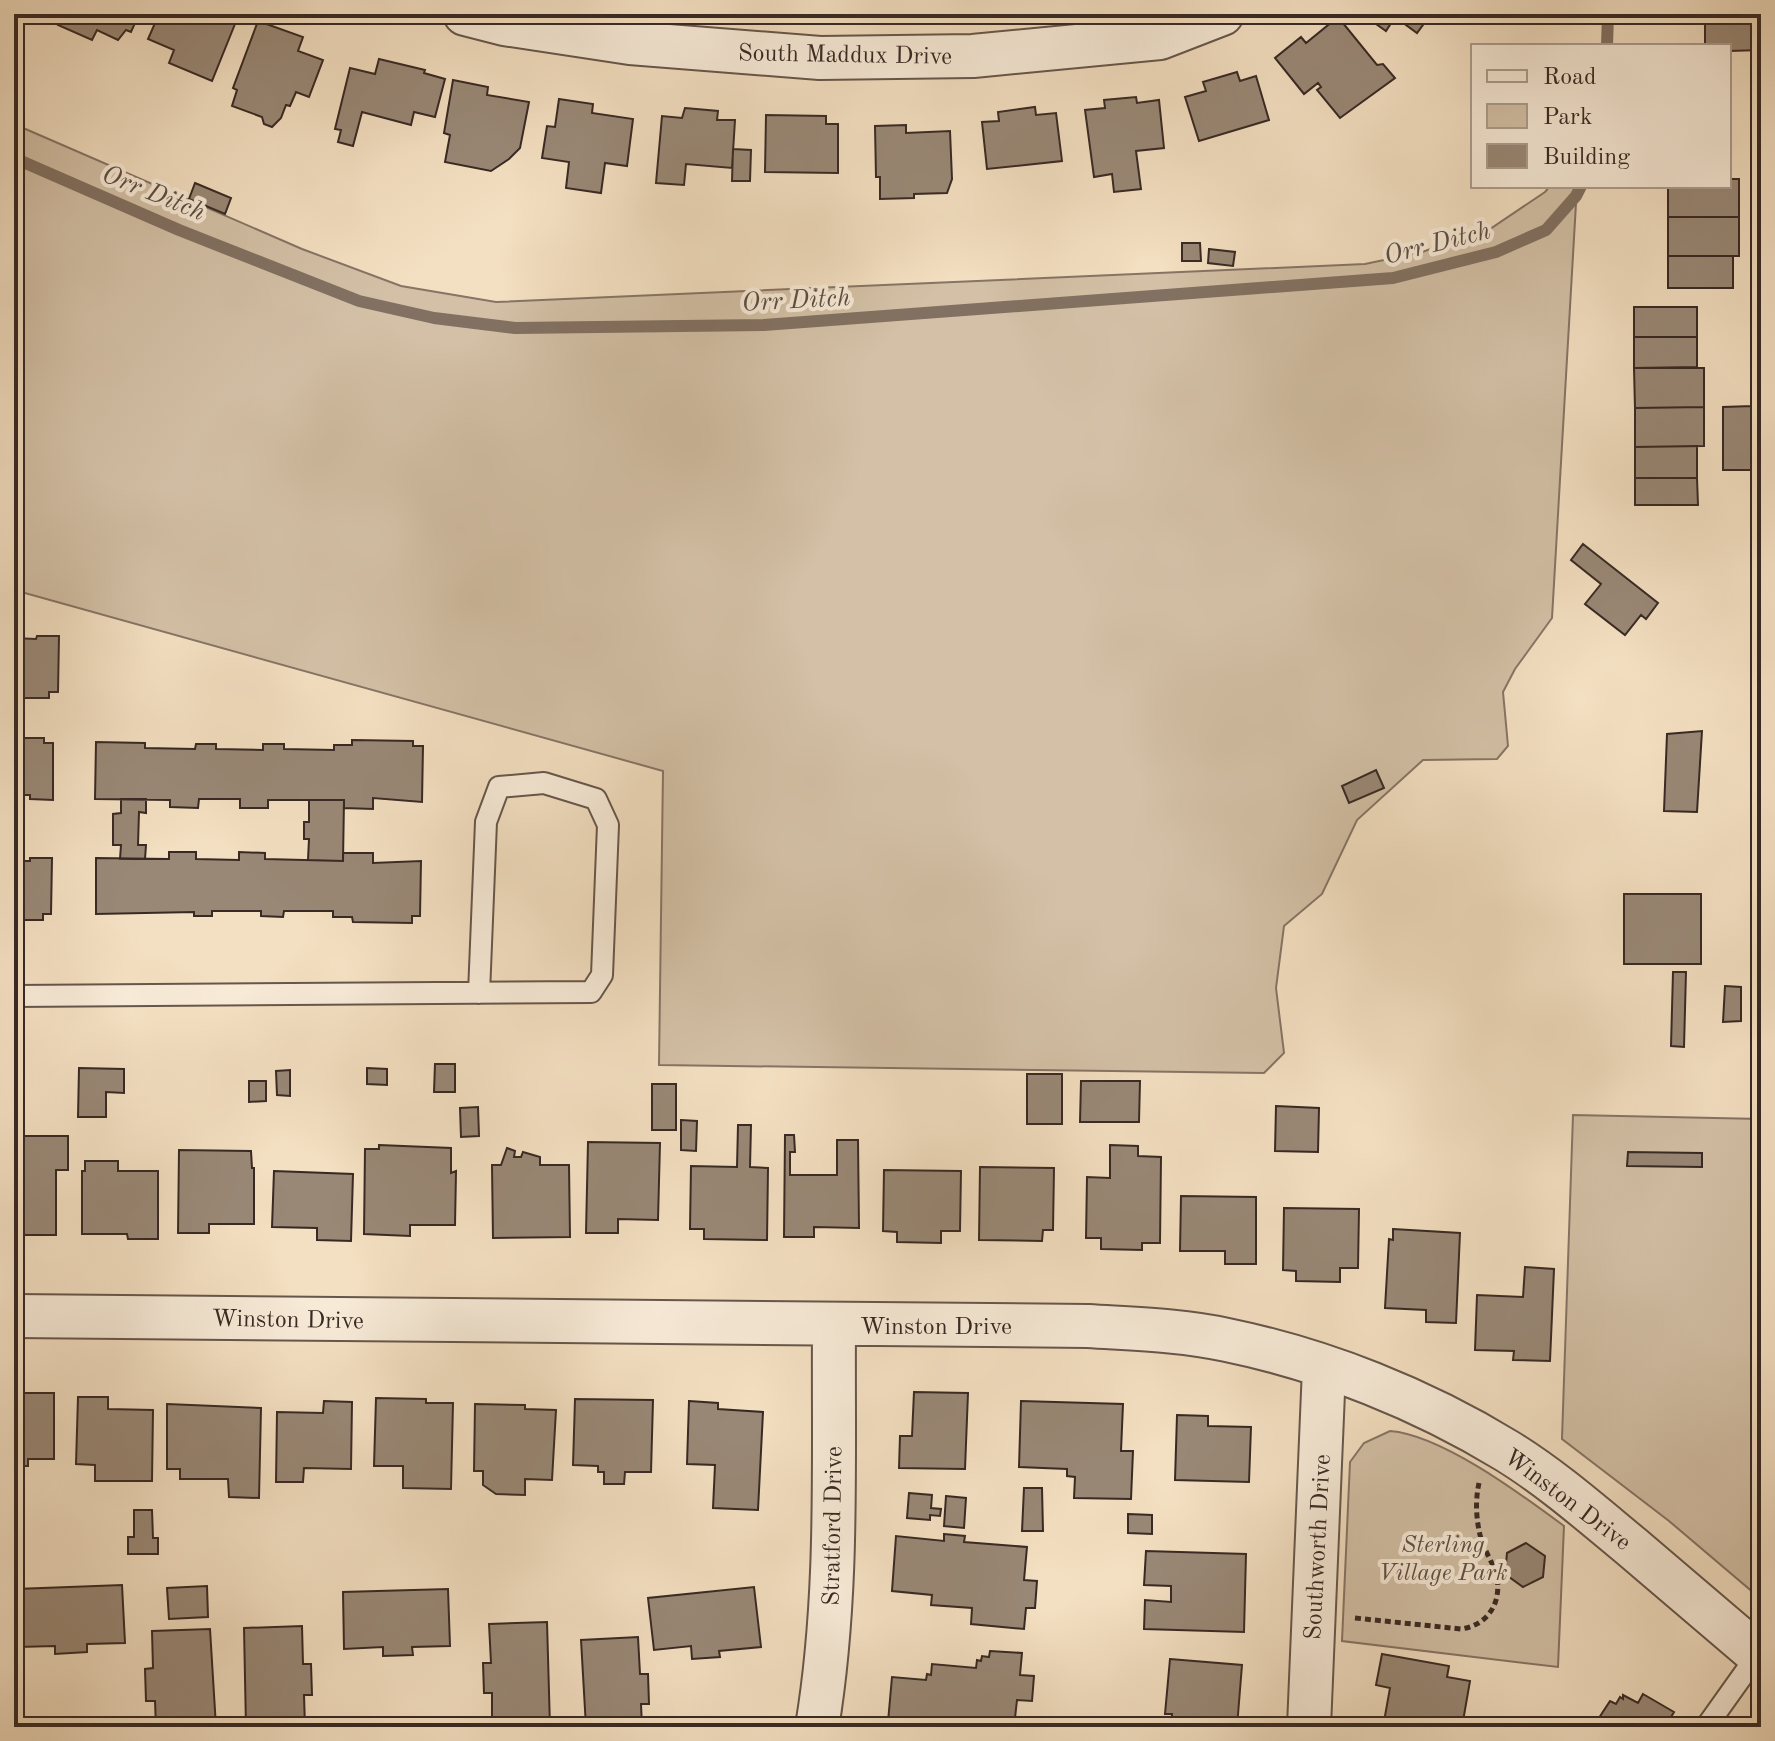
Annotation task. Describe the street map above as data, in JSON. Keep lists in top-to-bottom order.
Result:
{
  "streets": {
    "street": [
      "South Maddux Drive",
      "Winston Drive",
      "Stratford Drive",
      "Southworth Drive"
    ]
  },
  "crossings": [
    ["Winston Drive", "Stratford Drive"],
    ["Winston Drive", "Southworth Drive"]
  ],
  "water": ["Orr Ditch"],
  "parks": ["Sterling Village Park"],
  "legend": ["Road", "Park", "Building"]
}
